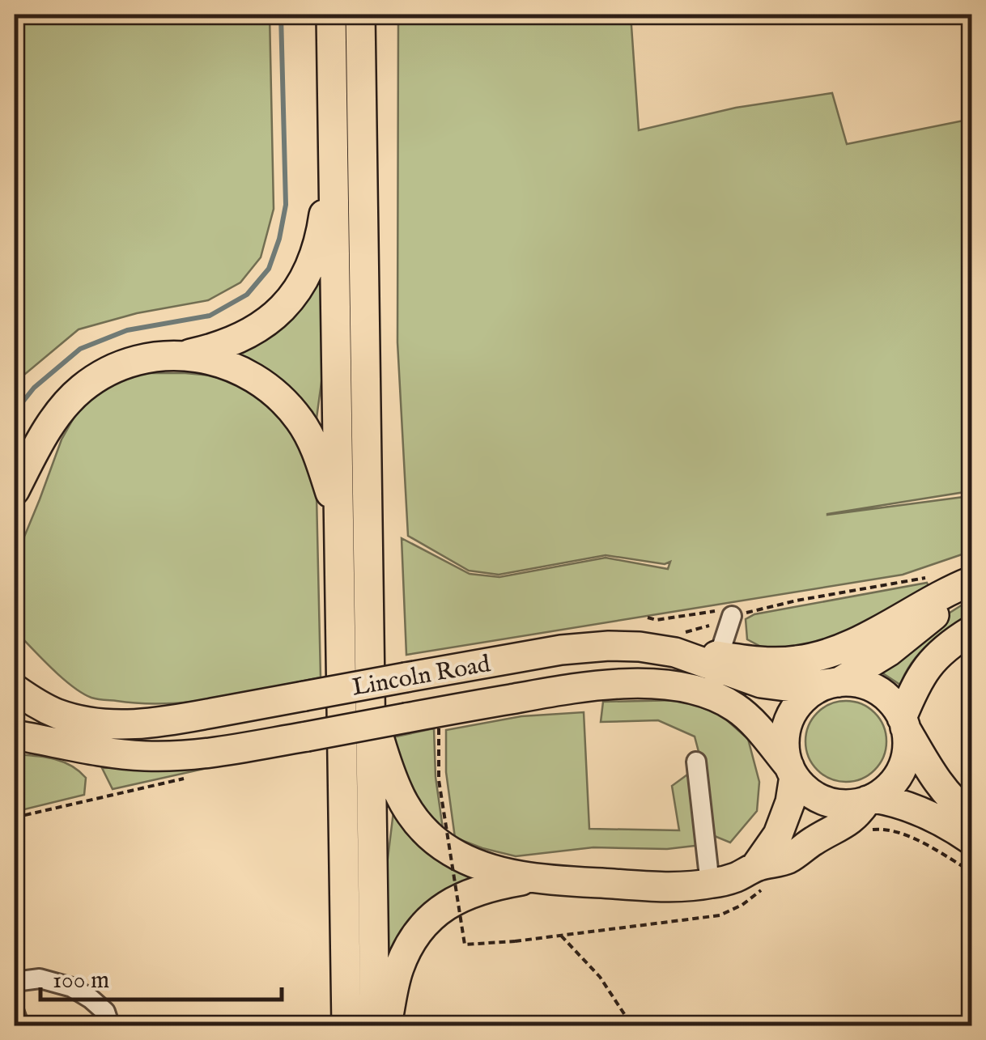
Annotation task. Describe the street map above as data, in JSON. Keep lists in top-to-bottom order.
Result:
{
  "streets": {
    "highway": ["Lincoln Road"]
  },
  "scale_bar": "100 m"
}
